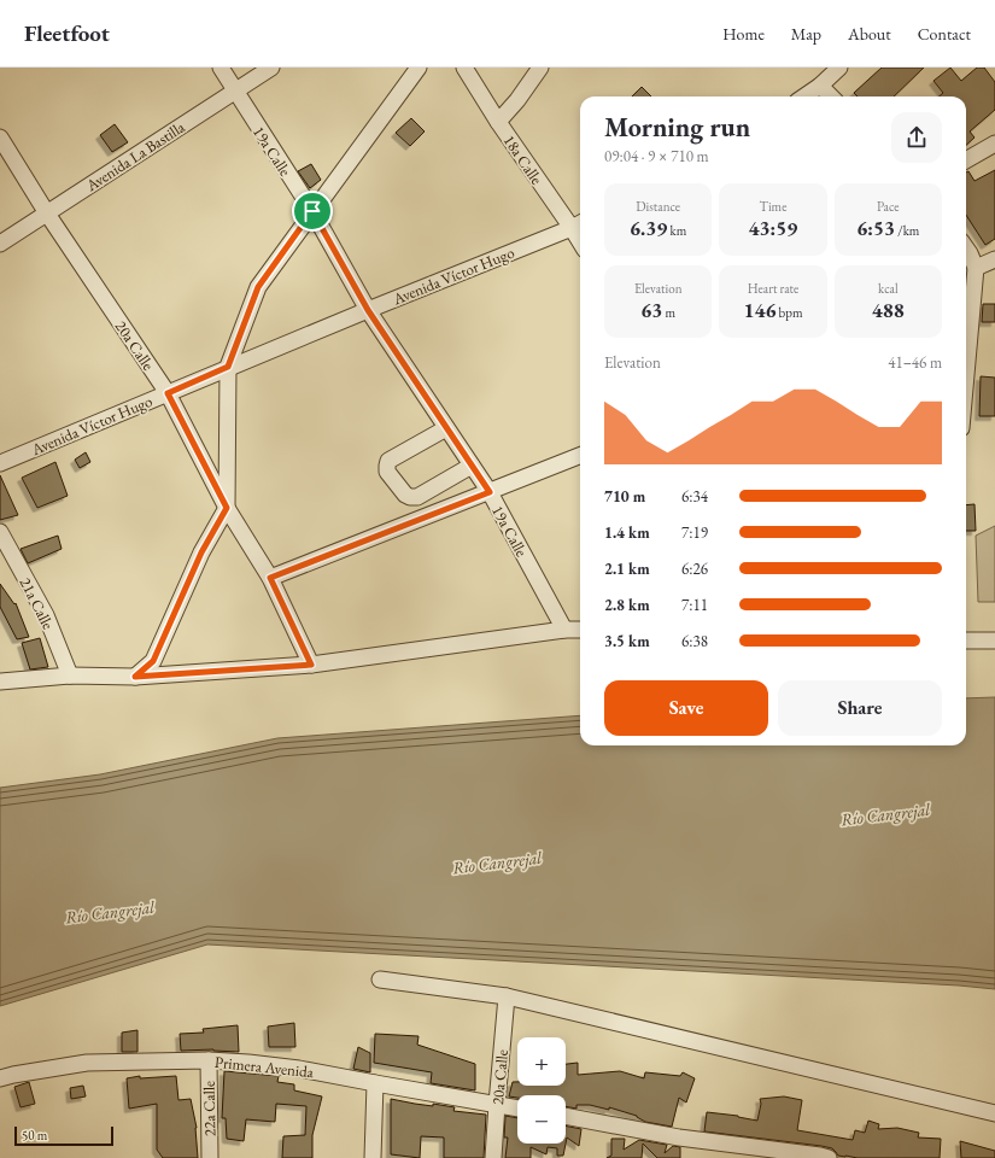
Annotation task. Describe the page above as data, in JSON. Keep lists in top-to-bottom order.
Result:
{
  "streets": {
    "street": [
      "19a Calle",
      "Avenida La Bastilla",
      "18a Calle",
      "Avenida Víctor Hugo",
      "20a Calle",
      "21a Calle",
      "Primera Avenida",
      "22a Calle"
    ]
  },
  "crossings": [
    ["19a Calle", "Avenida La Bastilla"],
    ["19a Calle", "Avenida Víctor Hugo"],
    ["Avenida La Bastilla", "20a Calle"],
    ["18a Calle", "Avenida Víctor Hugo"],
    ["Avenida Víctor Hugo", "20a Calle"],
    ["20a Calle", "Primera Avenida"],
    ["Primera Avenida", "22a Calle"]
  ],
  "water": ["Río Cangrejal"],
  "scale_bar": "50 m",
  "page": {
    "header": "Fleetfoot",
    "nav": [
      "Home",
      "Map",
      "About",
      "Contact"
    ],
    "heading": ["Morning run", "09:04 · 9 × 710 m"],
    "stats": [
      ["Distance", "6.39 km"],
      ["Time", "43:59"],
      ["Pace", "6:53 /km"],
      ["Elevation", "63 m"],
      ["Heart rate", "146 bpm"],
      ["kcal", "488"]
    ],
    "chart": ["Elevation", "41–46 m"],
    "list": [
      {
        "name": "710 m",
        "note": "6:34"
      },
      {
        "name": "1.4 km",
        "note": "7:19"
      },
      {
        "name": "2.1 km",
        "note": "6:26"
      },
      {
        "name": "2.8 km",
        "note": "7:11"
      },
      {
        "name": "3.5 km",
        "note": "6:38"
      }
    ],
    "buttons": ["Save", "Share"],
    "map_buttons": ["+", "−"],
    "scale": "50 m"
  }
}
